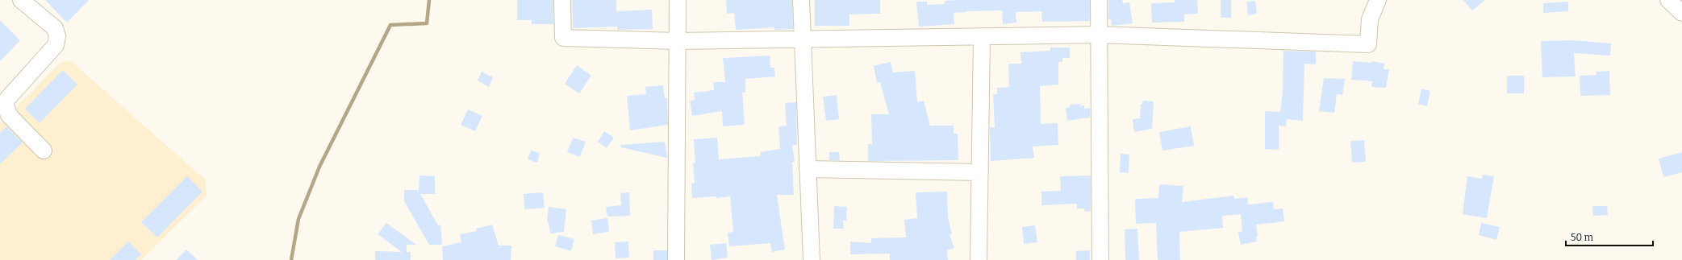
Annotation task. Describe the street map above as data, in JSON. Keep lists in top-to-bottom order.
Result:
{
  "scale_bar": "50 m"
}
